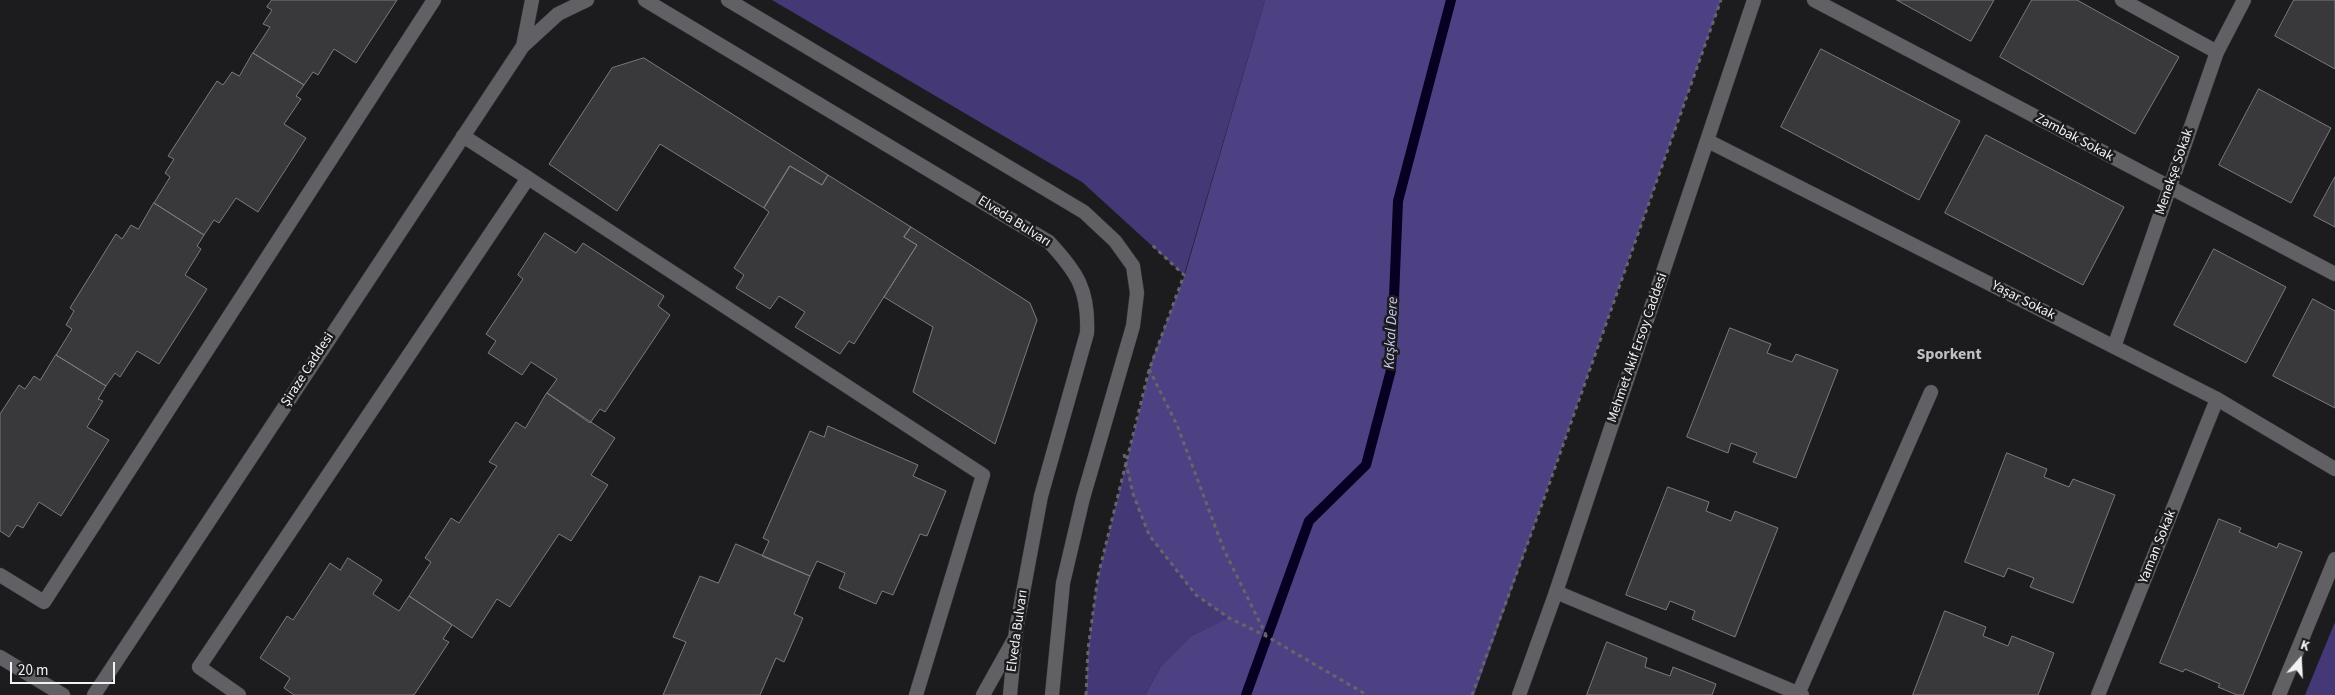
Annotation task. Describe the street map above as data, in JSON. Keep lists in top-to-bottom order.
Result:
{
  "streets": {
    "street": [
      "Zambak Sokak",
      "Menekşe Sokak",
      "Elveda Bulvarı",
      "Yaşar Sokak",
      "Mehmet Akif Ersoy Caddesi",
      "Şiraze Caddesi",
      "Yaman Sokak"
    ]
  },
  "crossings": [
    ["Zambak Sokak", "Menekşe Sokak"],
    ["Menekşe Sokak", "Yaşar Sokak"],
    ["Yaşar Sokak", "Mehmet Akif Ersoy Caddesi"],
    ["Yaşar Sokak", "Yaman Sokak"]
  ],
  "districts": ["Sporkent"],
  "water": ["Kaşkal Dere"],
  "scale_bar": "20 m",
  "north": "top"
}
